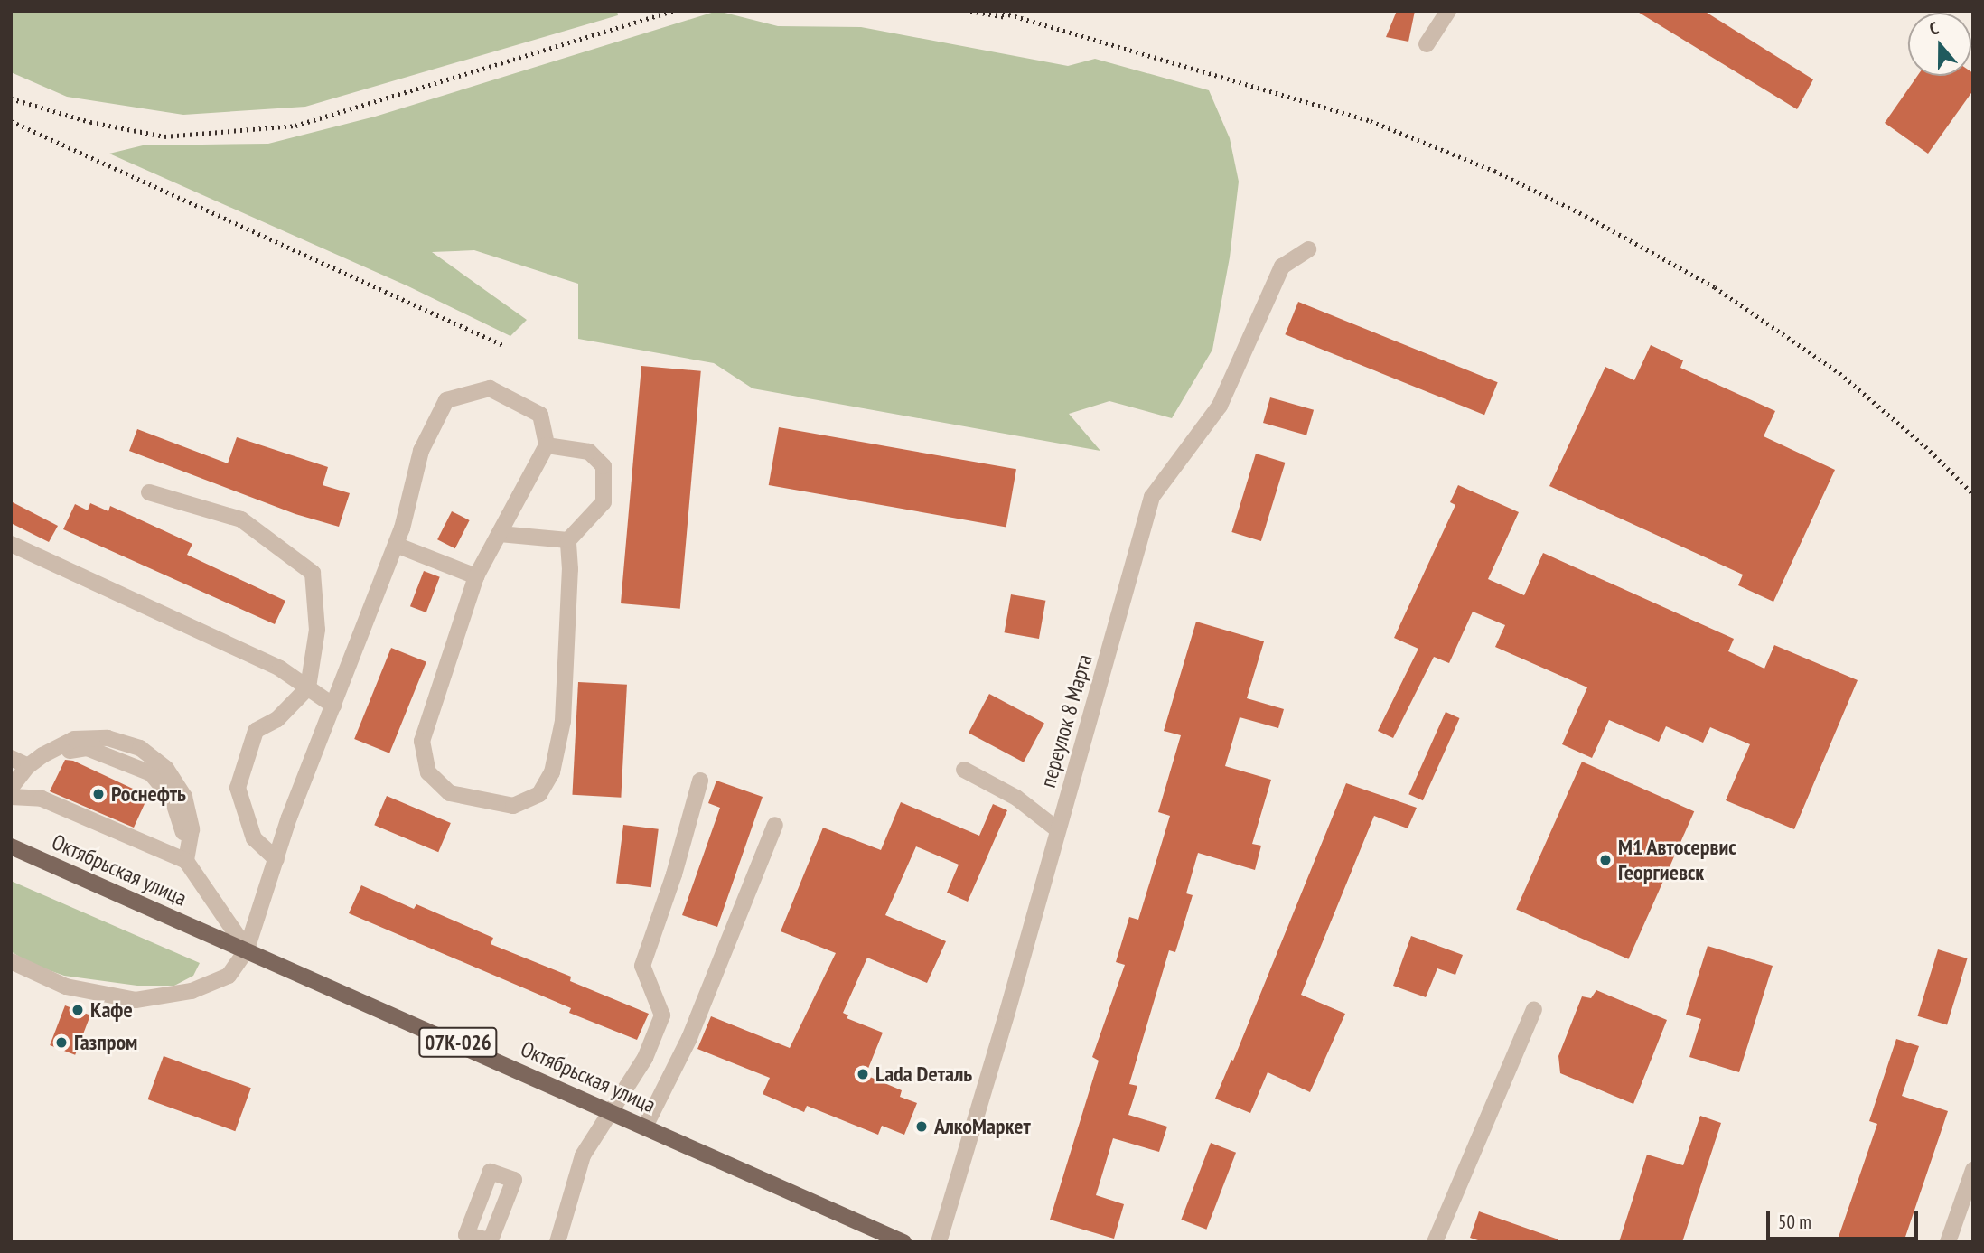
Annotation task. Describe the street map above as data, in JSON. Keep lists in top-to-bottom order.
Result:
{
  "streets": {
    "main road": ["Октябрьская улица", "07К-026"],
    "street": ["переулок 8 Марта"]
  },
  "places": [
    "Роснефть",
    "М1 Автосервис Георгиевск",
    "Кафе",
    "Газпром",
    "Lada Dеталь",
    "АлкоМаркет"
  ],
  "scale_bar": "50 m",
  "north": "top"
}
